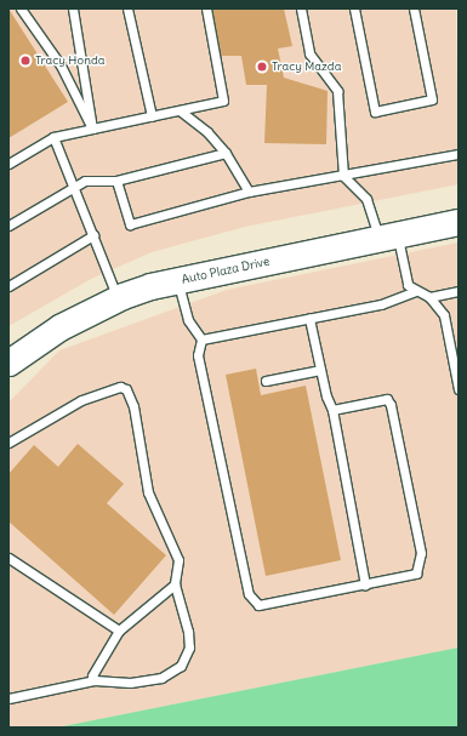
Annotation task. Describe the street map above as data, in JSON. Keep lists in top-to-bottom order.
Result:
{
  "streets": {
    "street": ["Auto Plaza Drive"]
  },
  "places": ["Tracy Honda", "Tracy Mazda"]
}
